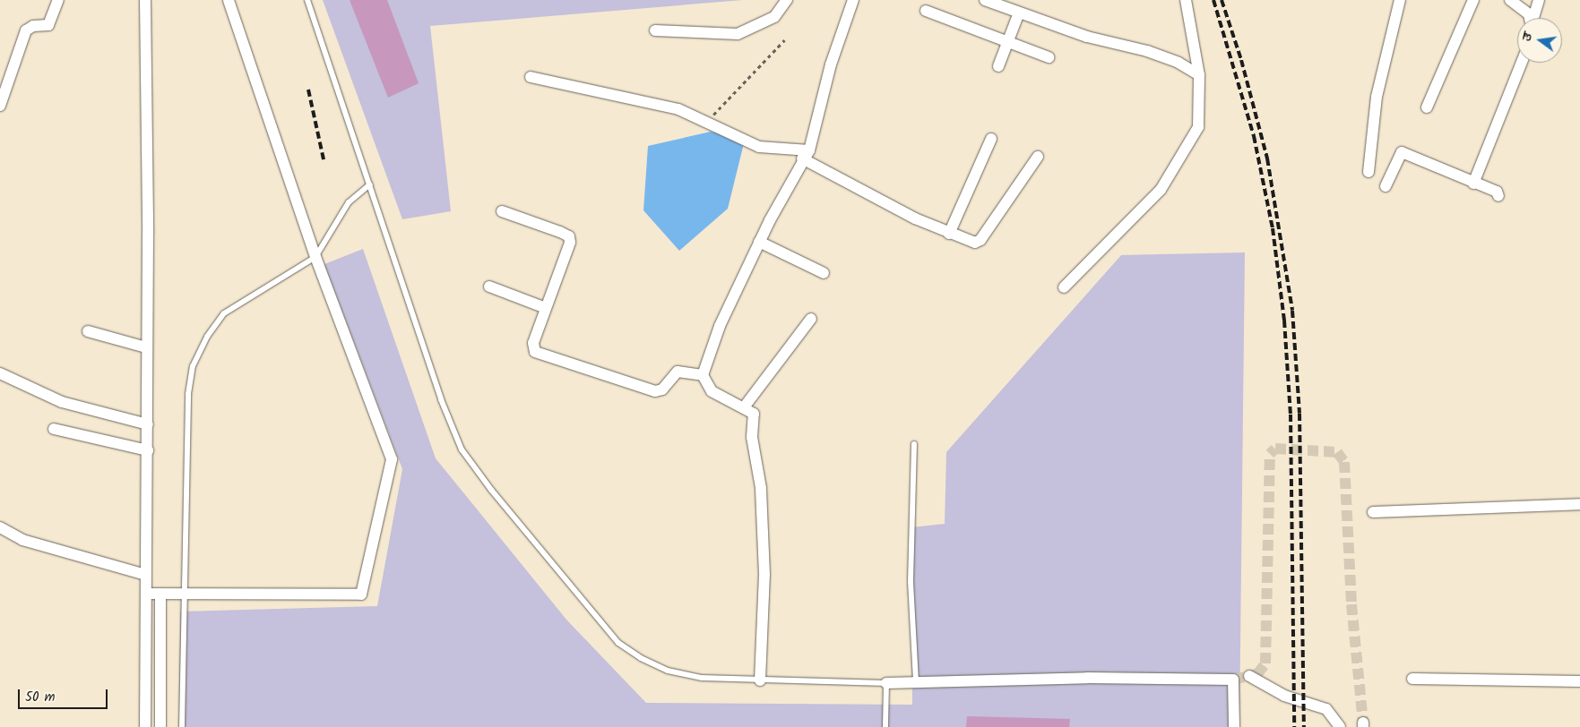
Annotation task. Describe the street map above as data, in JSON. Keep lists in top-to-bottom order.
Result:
{
  "scale_bar": "50 m",
  "north": "left"
}
